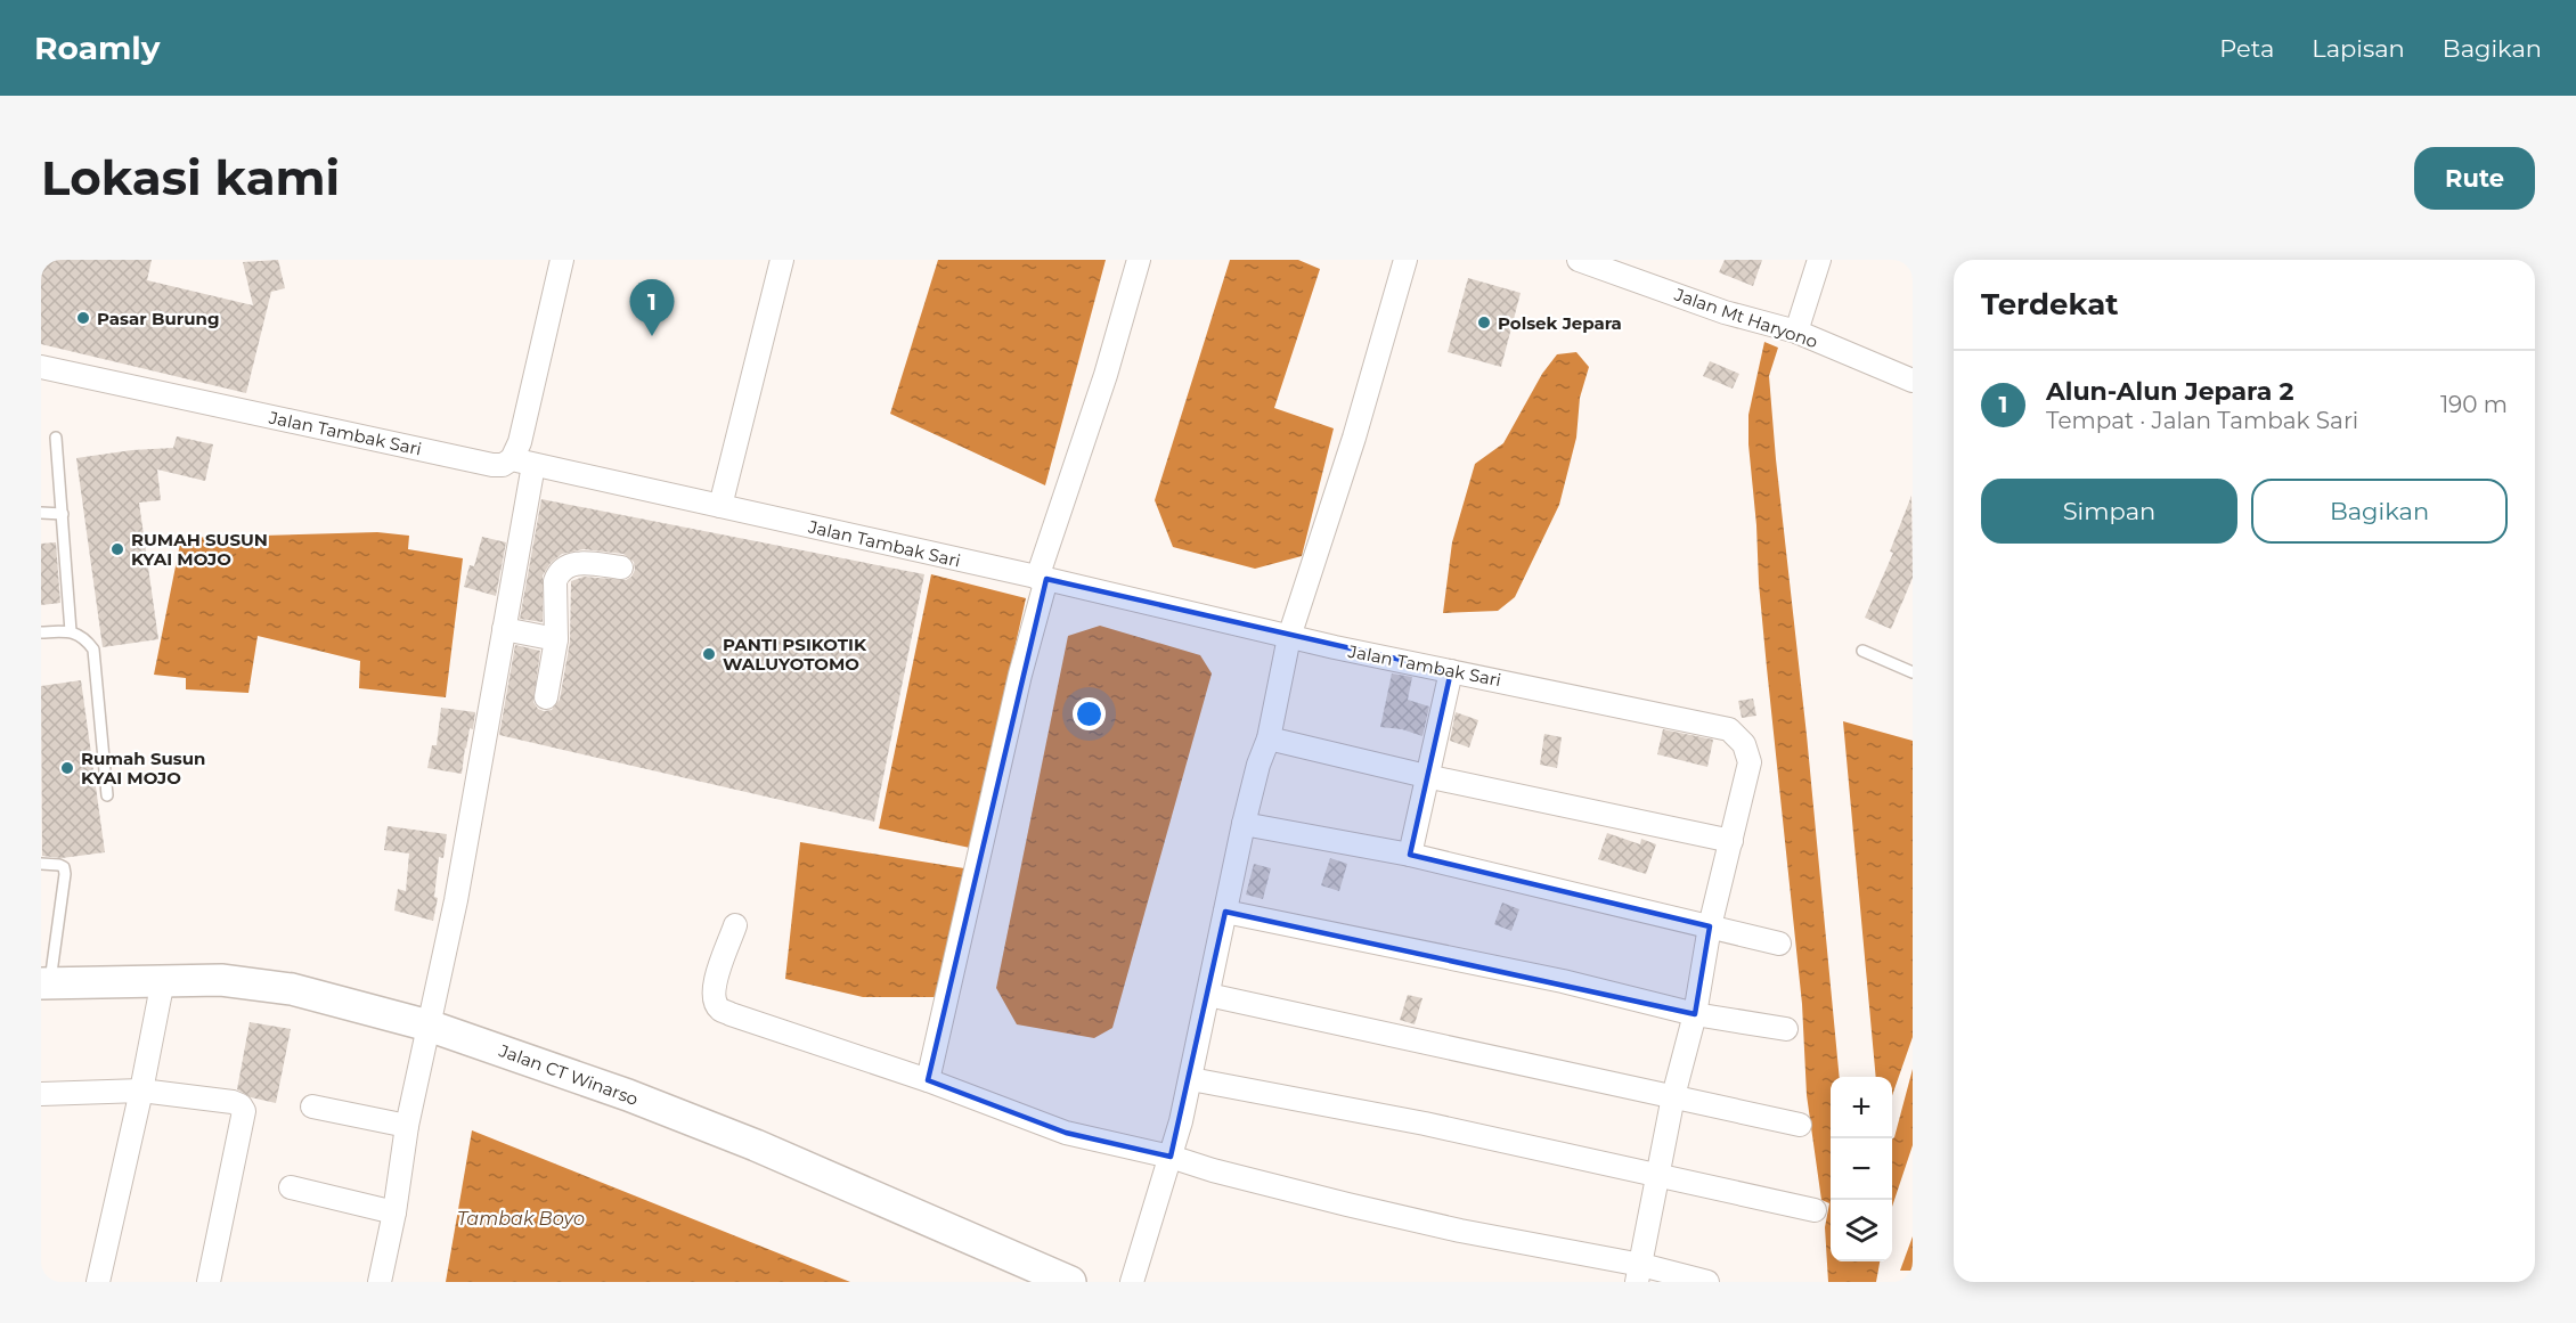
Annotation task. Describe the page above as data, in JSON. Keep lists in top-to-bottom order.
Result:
{
  "streets": {
    "street": ["Jalan Mt Haryono", "Jalan Tambak Sari", "Jalan CT Winarso"]
  },
  "water": ["Tambak Boyo"],
  "places": [
    "Pasar Burung",
    "Polsek Jepara",
    "RUMAH SUSUN KYAI MOJO",
    "PANTI PSIKOTIK WALUYOTOMO",
    "Rumah Susun KYAI MOJO"
  ],
  "page": {
    "header": "Roamly",
    "nav": ["Peta", "Lapisan", "Bagikan"],
    "buttons": [
      "Rute",
      ["Simpan", "Bagikan"]
    ],
    "title": "Lokasi kami",
    "heading": "Terdekat",
    "pins": "1",
    "list": [
      {
        "mark": "1",
        "name": "Alun-Alun Jepara 2",
        "note": "Tempat · Jalan Tambak Sari",
        "value": "190 m"
      }
    ],
    "map_buttons": ["+", "−"]
  }
}
